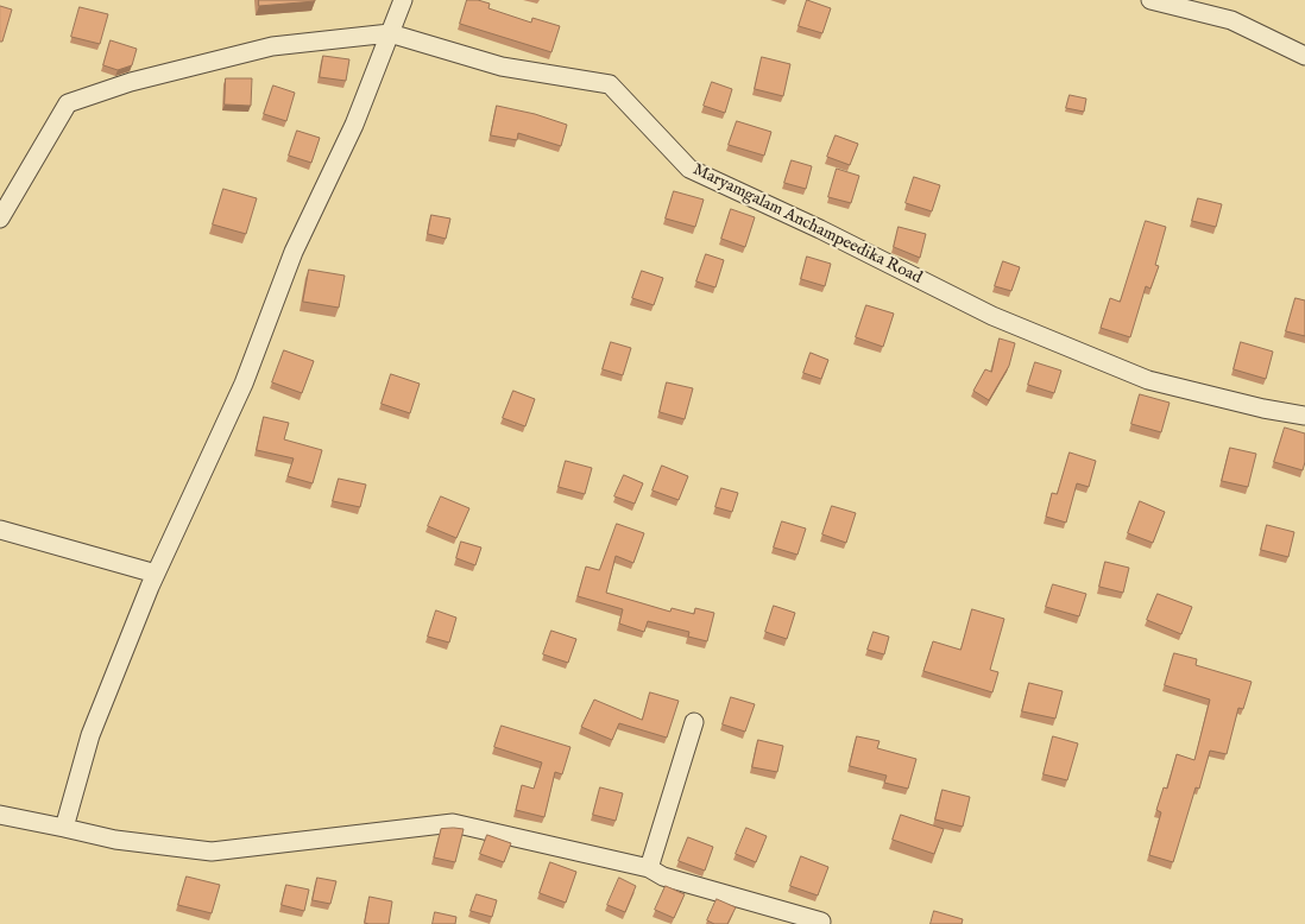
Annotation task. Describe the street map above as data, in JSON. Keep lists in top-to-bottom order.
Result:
{
  "streets": {
    "street": ["Maryamgalam Anchampeedika Road"]
  }
}
